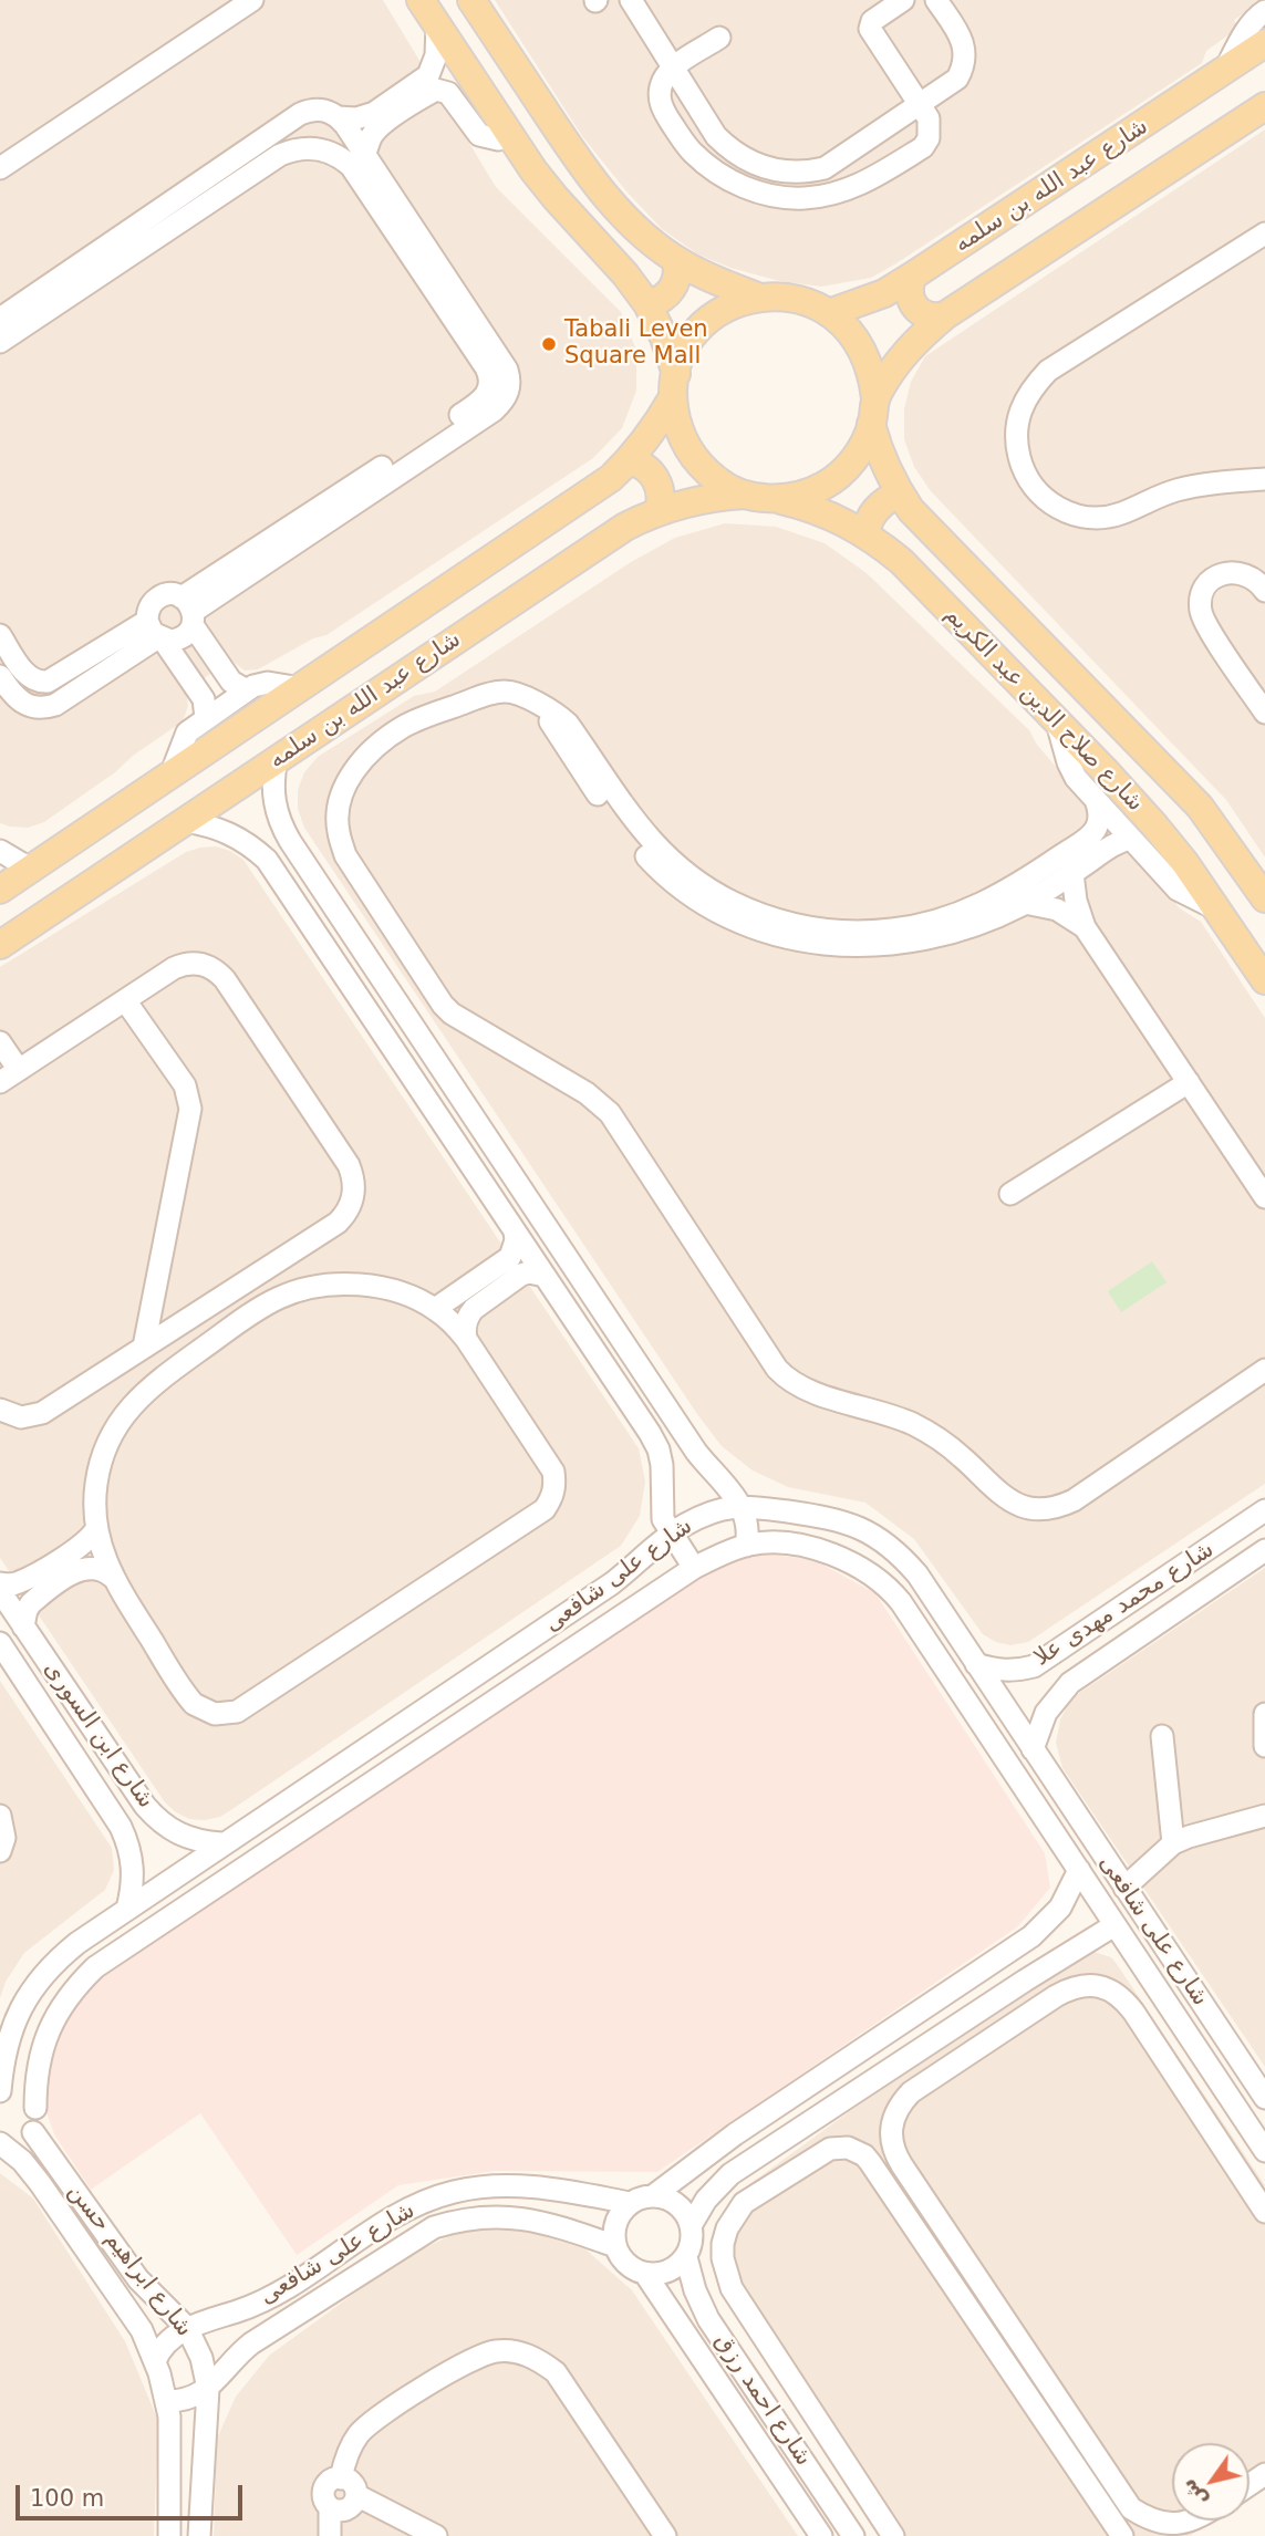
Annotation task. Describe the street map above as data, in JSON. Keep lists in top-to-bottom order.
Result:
{
  "streets": {
    "main road": ["شارع عبد الله بن سلمه", "شارع صلاح الدين عبد الكريم"],
    "street": [
      "شارع على شافعى",
      "شارع محمد مهدى علا",
      "شارع ابن السورى",
      "شارع ابراهيم حسن",
      "شارع احمد رزق"
    ]
  },
  "crossings": [
    ["شارع عبد الله بن سلمه", "شارع صلاح الدين عبد الكريم"],
    ["شارع على شافعى", "شارع محمد مهدى علا"],
    ["شارع على شافعى", "شارع ابن السورى"],
    ["شارع على شافعى", "شارع ابراهيم حسن"],
    ["شارع على شافعى", "شارع احمد رزق"]
  ],
  "places": ["Tabali Leven Square Mall"],
  "scale_bar": "100 m",
  "north": "bottom left"
}
